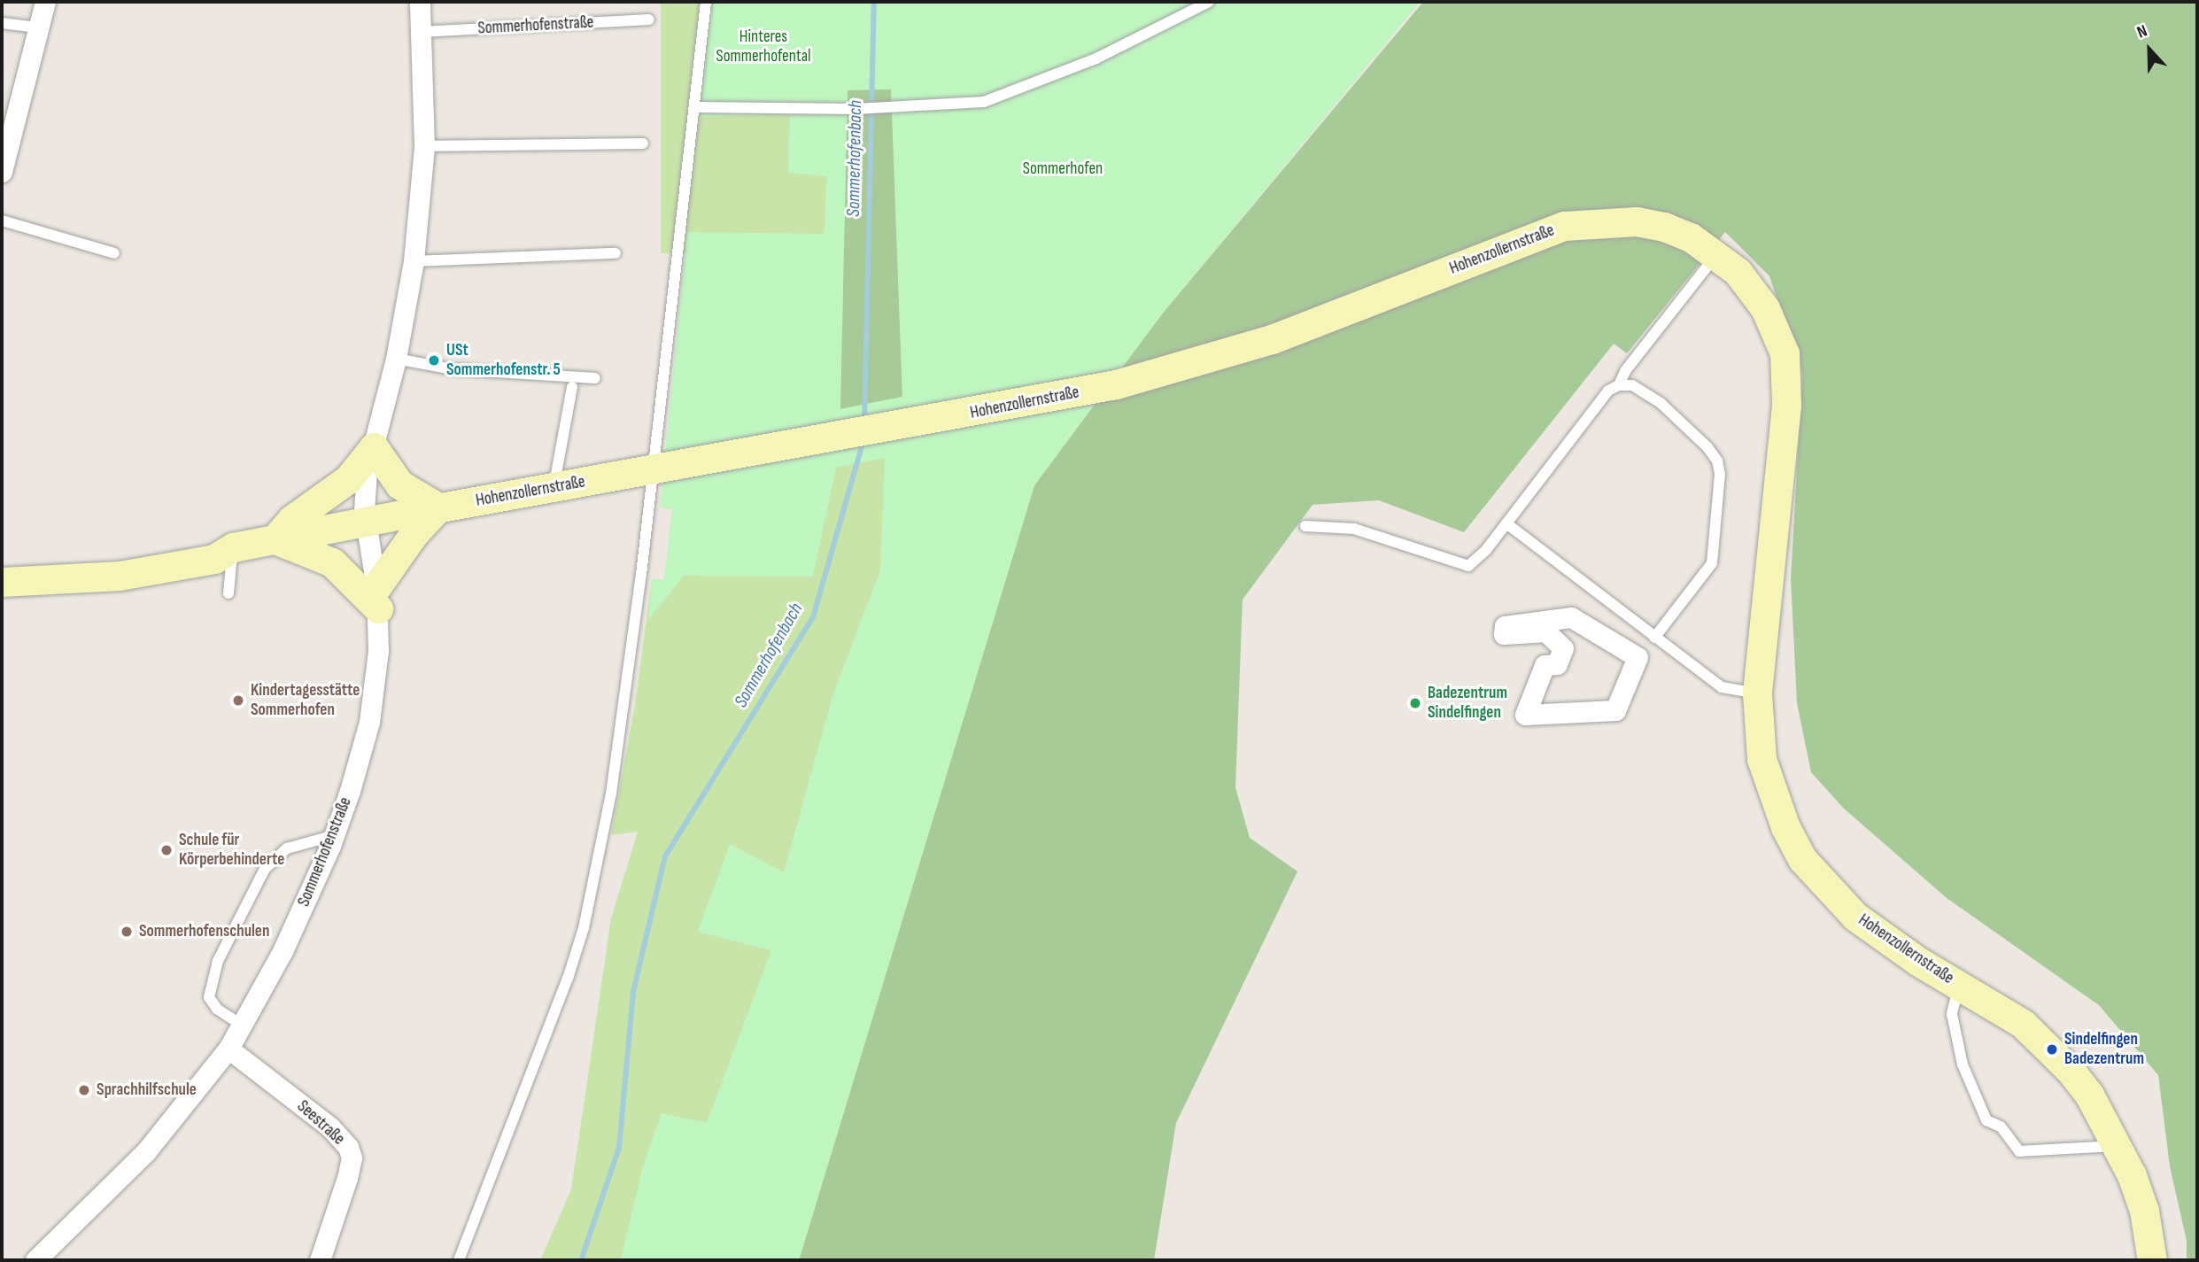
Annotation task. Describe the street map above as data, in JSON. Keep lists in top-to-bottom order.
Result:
{
  "streets": {
    "street": ["Sommerhofenstraße", "Hohenzollernstraße", "Seestraße"]
  },
  "crossings": [
    ["Sommerhofenstraße", "Hohenzollernstraße"],
    ["Sommerhofenstraße", "Seestraße"]
  ],
  "water": ["Sommerhofenbach"],
  "parks": ["Hinteres Sommerhofental", "Sommerhofen"],
  "places": [
    "USt Sommerhofenstr. 5",
    "Kindertagesstätte Sommerhofen",
    "Badezentrum Sindelfingen",
    "Schule für Körperbehinderte",
    "Sommerhofenschulen",
    "Sindelfingen Badezentrum",
    "Sprachhilfschule"
  ],
  "north": "top"
}
